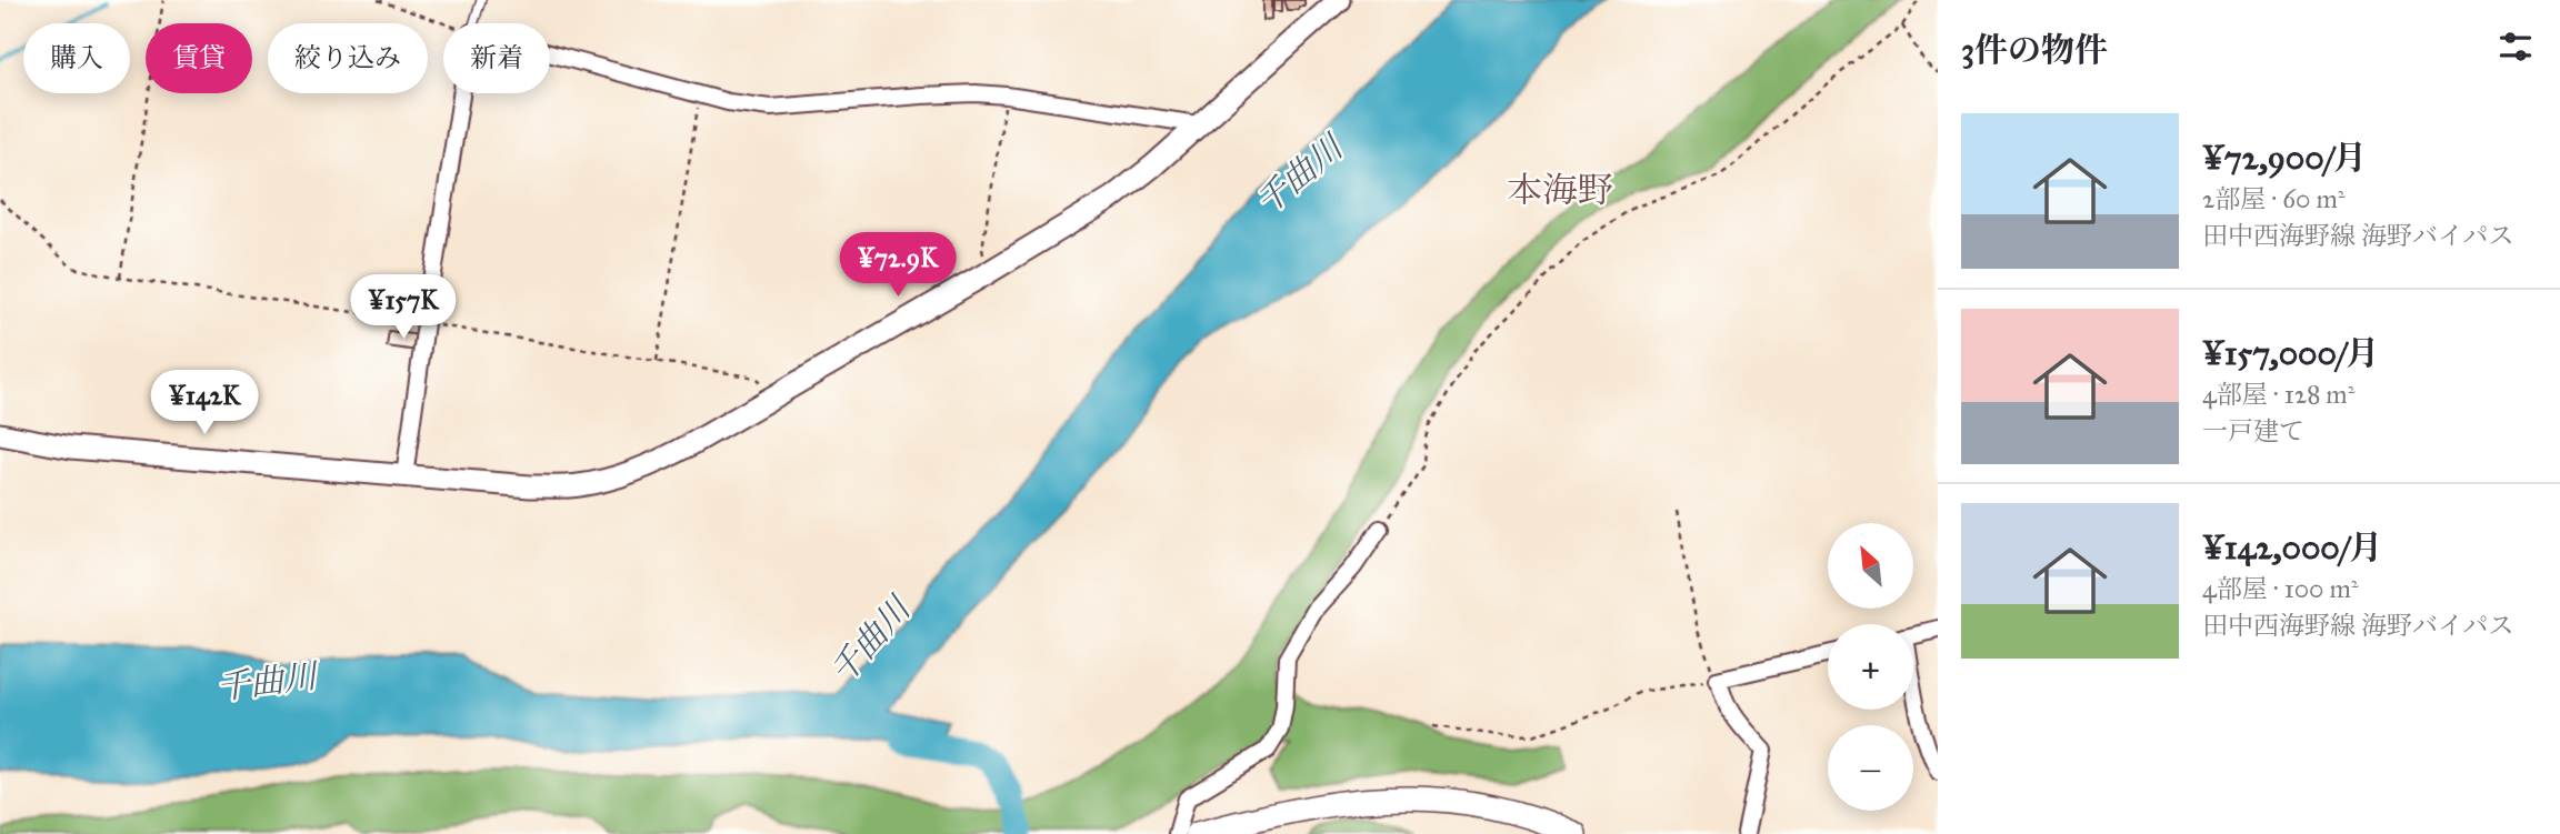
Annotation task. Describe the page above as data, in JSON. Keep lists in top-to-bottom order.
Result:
{
  "districts": ["本海野"],
  "water": ["千曲川"],
  "north": "top left",
  "page": {
    "heading": "3件の物件",
    "chip": [
      "購入",
      "賃貸",
      "絞り込み",
      "新着"
    ],
    "list": [
      {
        "name": "¥72,900/月",
        "note": "2部屋 · 60 m² · 田中西海野線 海野バイパス"
      },
      {
        "name": "¥157,000/月",
        "note": "4部屋 · 128 m² · 一戸建て"
      },
      {
        "name": "¥142,000/月",
        "note": "4部屋 · 100 m² · 田中西海野線 海野バイパス"
      }
    ],
    "price": ["¥72.9K", "¥157K", "¥142K"],
    "map_buttons": ["+", "−"]
  }
}
